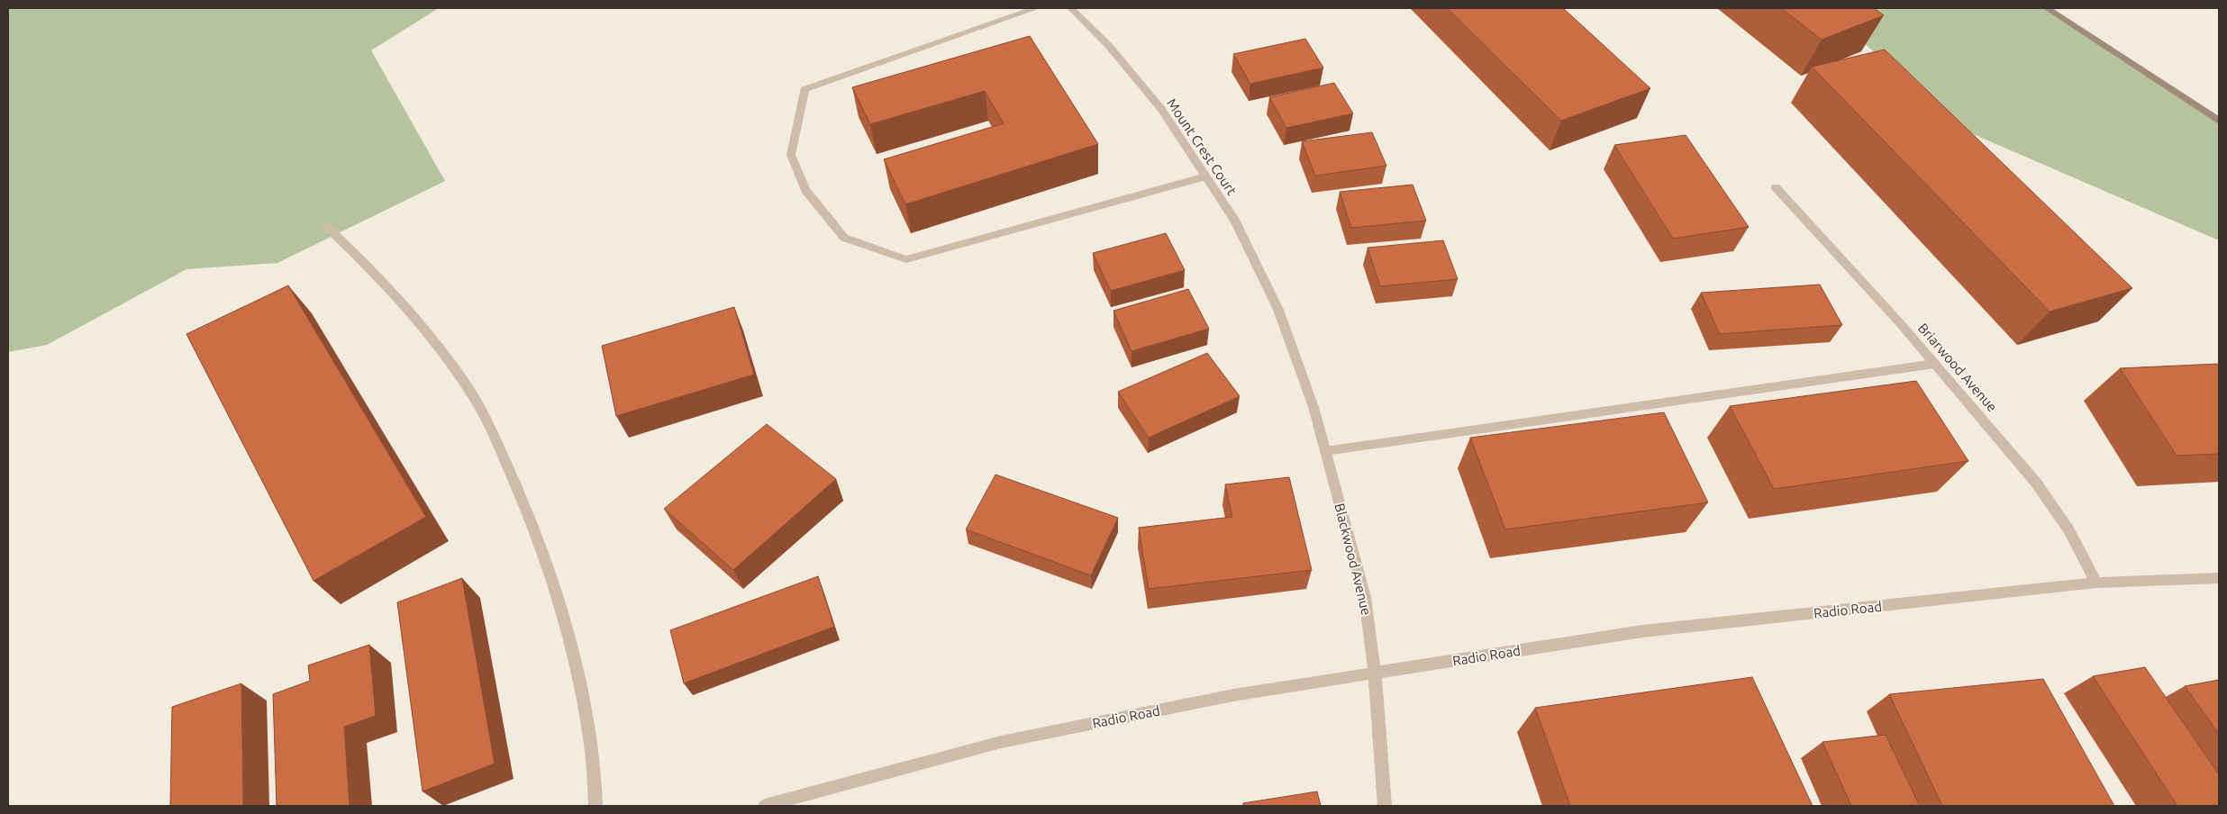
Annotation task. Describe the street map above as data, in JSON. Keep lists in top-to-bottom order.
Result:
{
  "streets": {
    "street": [
      "Mount Crest Court",
      "Briarwood Avenue",
      "Blackwood Avenue",
      "Radio Road"
    ]
  },
  "crossings": [
    ["Mount Crest Court", "Blackwood Avenue"],
    ["Briarwood Avenue", "Radio Road"],
    ["Blackwood Avenue", "Radio Road"]
  ]
}
